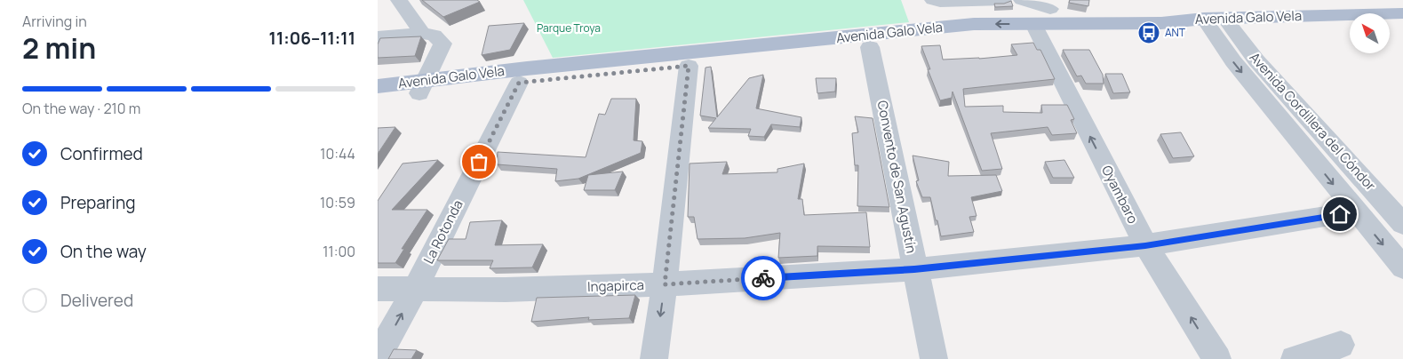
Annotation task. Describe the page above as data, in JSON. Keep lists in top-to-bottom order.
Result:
{
  "streets": {
    "main road": ["Avenida Galo Vela"],
    "street": [
      "Avenida Cordillera del Cóndor",
      "Convento de San Agustín",
      "Oyambaro",
      "La Rotonda",
      "Ingapirca"
    ]
  },
  "crossings": [
    ["Avenida Galo Vela", "Avenida Cordillera del Cóndor"],
    ["Avenida Galo Vela", "Convento de San Agustín"],
    ["Avenida Galo Vela", "Oyambaro"],
    ["Avenida Galo Vela", "La Rotonda"],
    ["Avenida Cordillera del Cóndor", "Ingapirca"],
    ["Convento de San Agustín", "Ingapirca"],
    ["Oyambaro", "Ingapirca"],
    ["La Rotonda", "Ingapirca"]
  ],
  "one_way": ["Oyambaro"],
  "parks": ["Parque Troya"],
  "places": {
    "bus stop": ["ANT"]
  },
  "north": "top left",
  "page": {
    "heading": ["2 min", "Arriving in", "11:06–11:11"],
    "bar": "On the way · 210 m",
    "list": [
      ["Confirmed", "10:44"],
      ["Preparing", "10:59"],
      ["On the way", "11:00"],
      "Delivered"
    ]
  }
}
